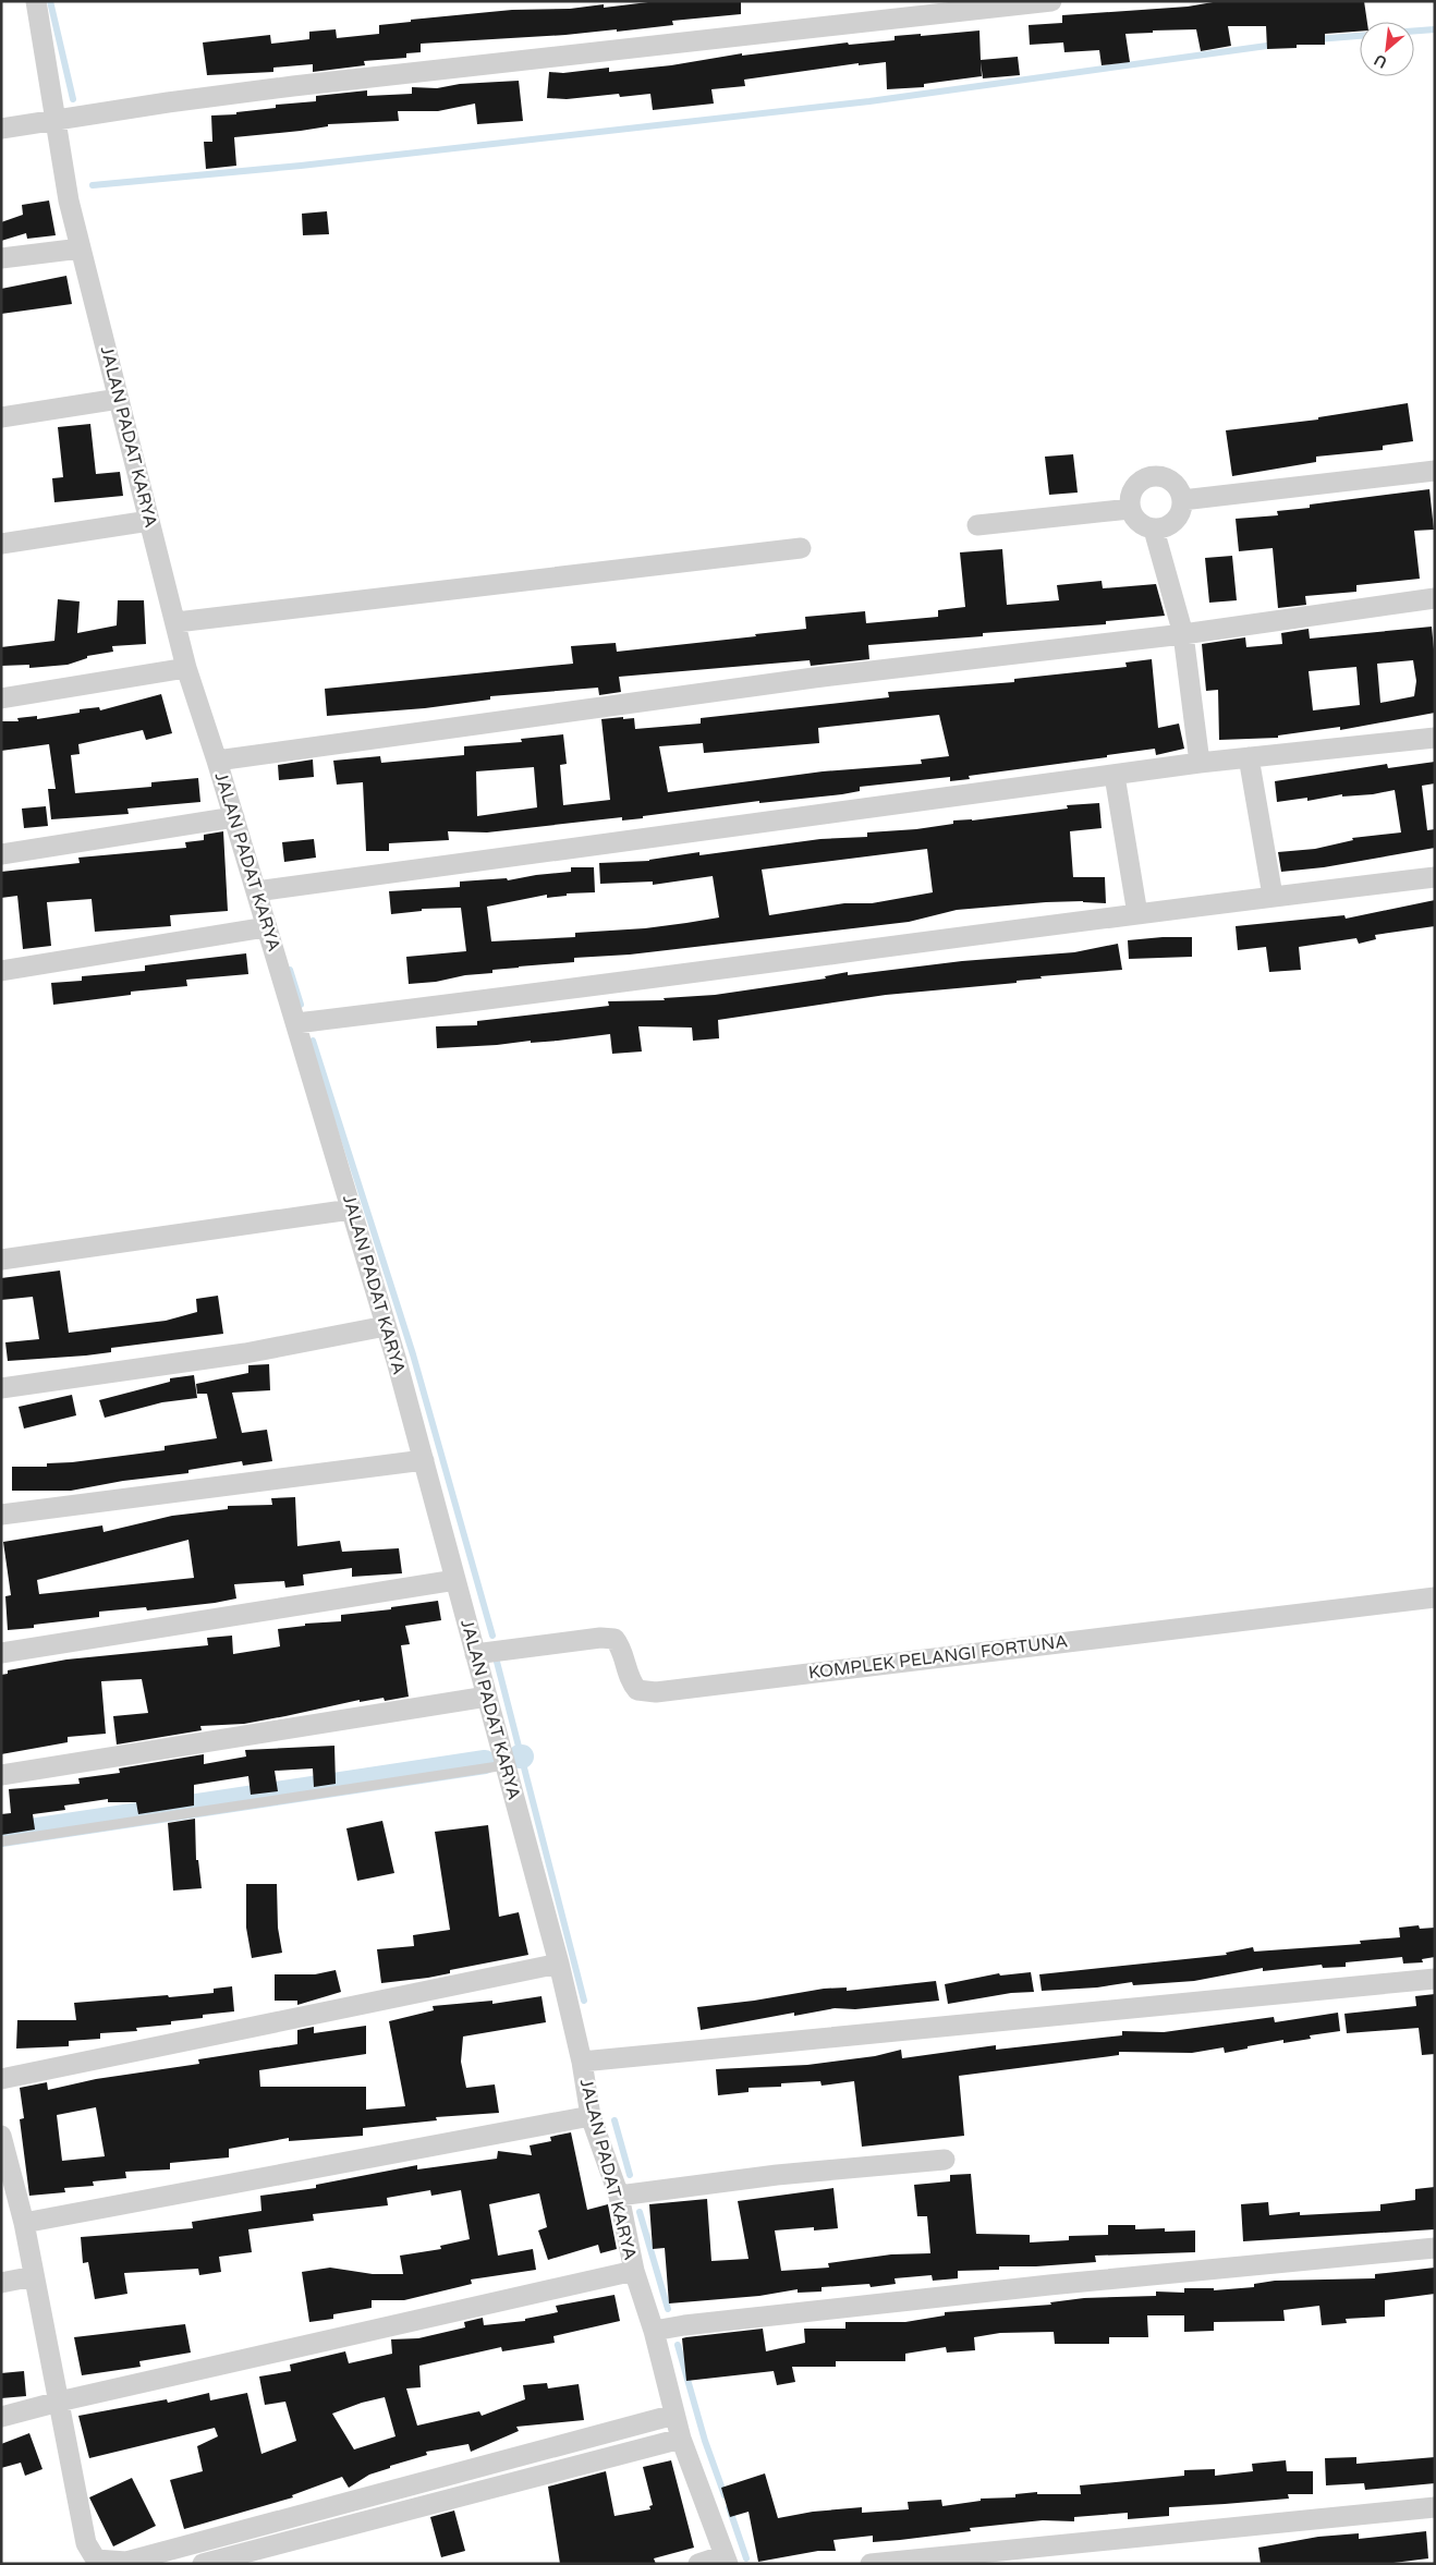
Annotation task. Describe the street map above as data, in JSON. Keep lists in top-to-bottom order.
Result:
{
  "streets": {
    "street": ["JALAN PADAT KARYA", "KOMPLEK PELANGI FORTUNA"]
  },
  "crossings": [
    ["JALAN PADAT KARYA", "KOMPLEK PELANGI FORTUNA"]
  ],
  "north": "bottom left"
}
